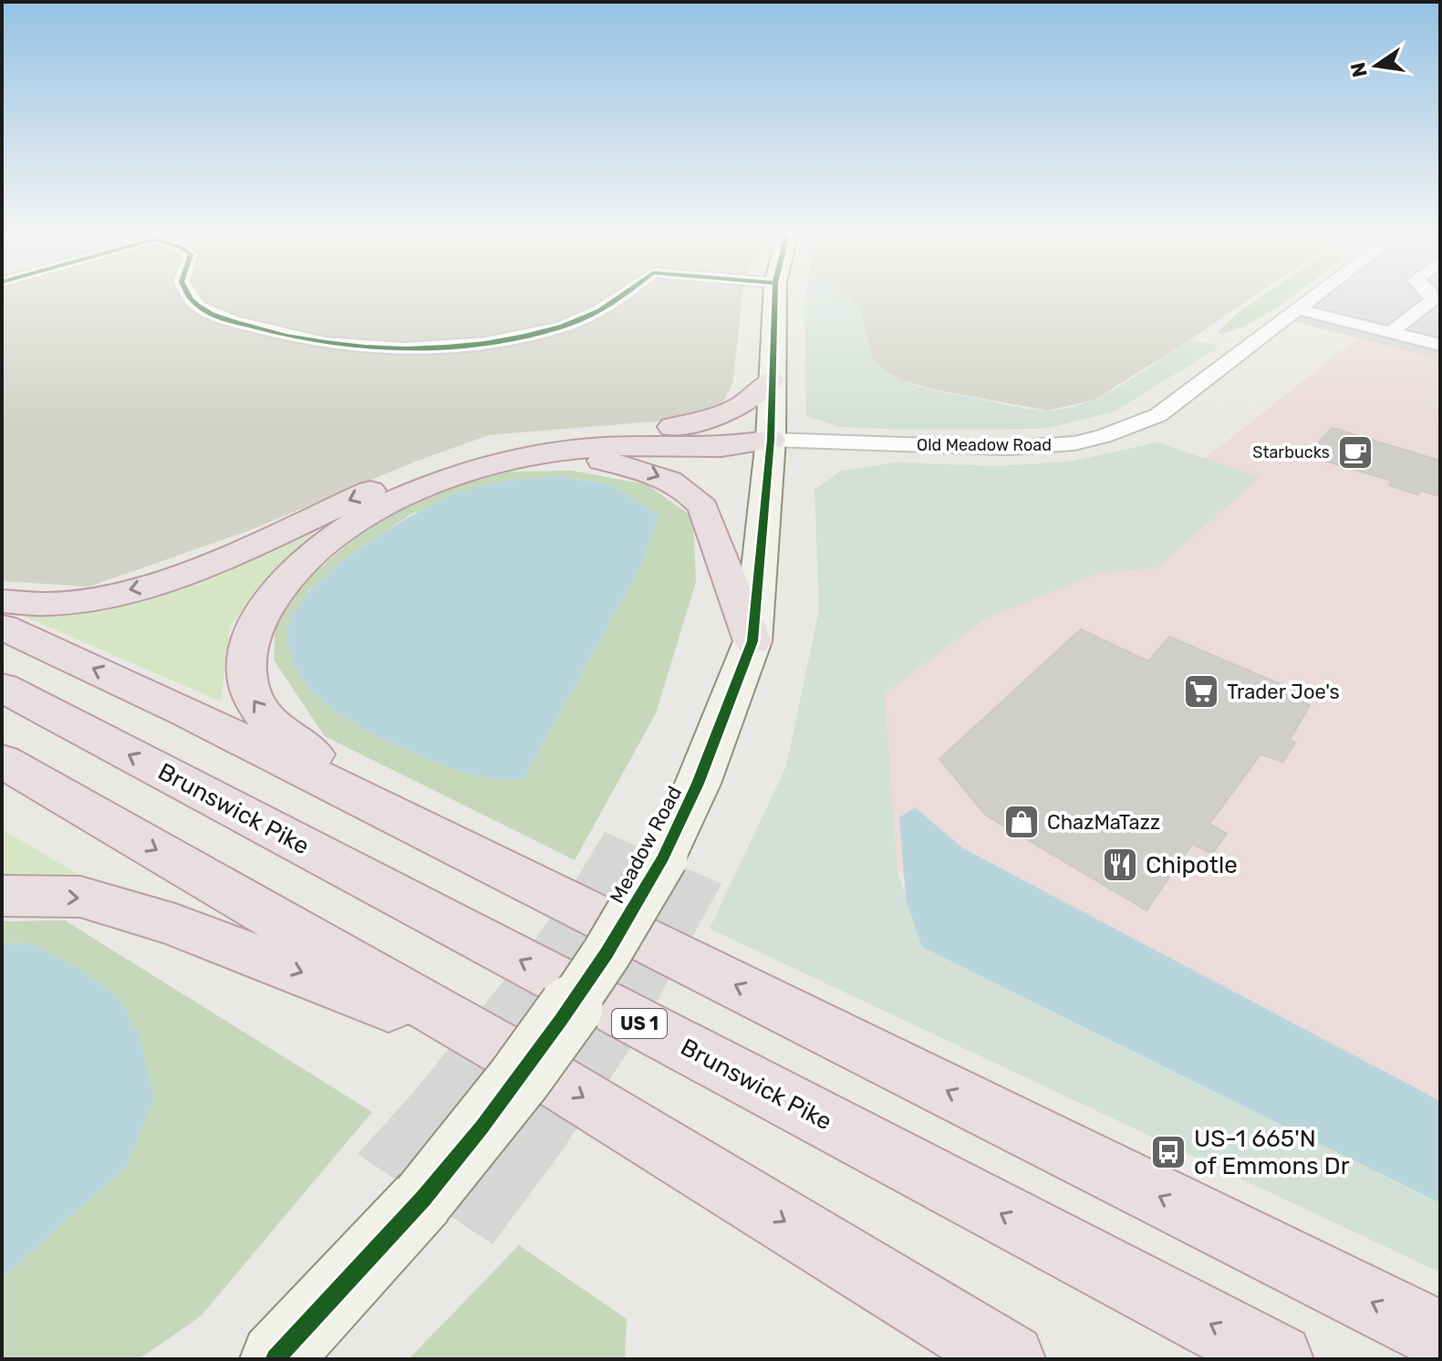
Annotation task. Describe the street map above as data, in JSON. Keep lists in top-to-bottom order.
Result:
{
  "streets": {
    "highway": ["Brunswick Pike", "US 1"],
    "street": ["Old Meadow Road", "Meadow Road"]
  },
  "crossings": [
    ["Old Meadow Road", "Meadow Road"]
  ],
  "places": {
    "cafe": ["Starbucks"],
    "supermarket": ["Trader Joe's"],
    "shop": ["ChazMaTazz"],
    "restaurant": ["Chipotle"],
    "bus stop": ["US-1 665'N of Emmons Dr"]
  },
  "north": "left"
}
